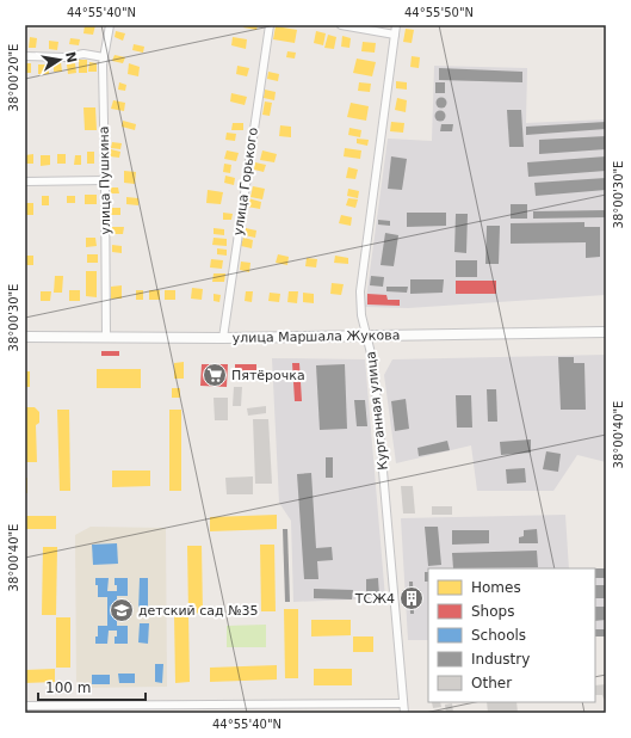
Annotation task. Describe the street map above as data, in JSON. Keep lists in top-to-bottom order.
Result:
{
  "streets": {
    "main road": ["улица Маршала Жукова"],
    "street": ["улица Пушкина", "улица Горького", "Курганная улица"]
  },
  "crossings": [
    ["улица Пушкина", "улица Маршала Жукова"],
    ["улица Горького", "улица Маршала Жукова"],
    ["улица Маршала Жукова", "Курганная улица"]
  ],
  "places": {
    "supermarket": ["Пятёрочка"],
    "building": ["ТСЖ4"],
    "school or university": ["детский сад №35"]
  },
  "legend": [
    "Homes",
    "Shops",
    "Schools",
    "Industry",
    "Other"
  ],
  "scale_bar": "100 m",
  "north": "right",
  "coordinates": [
    "44°55'40\"N",
    "44°55'50\"N",
    "38°00'20\"E",
    "38°00'30\"E",
    "38°00'40\"E"
  ]
}
